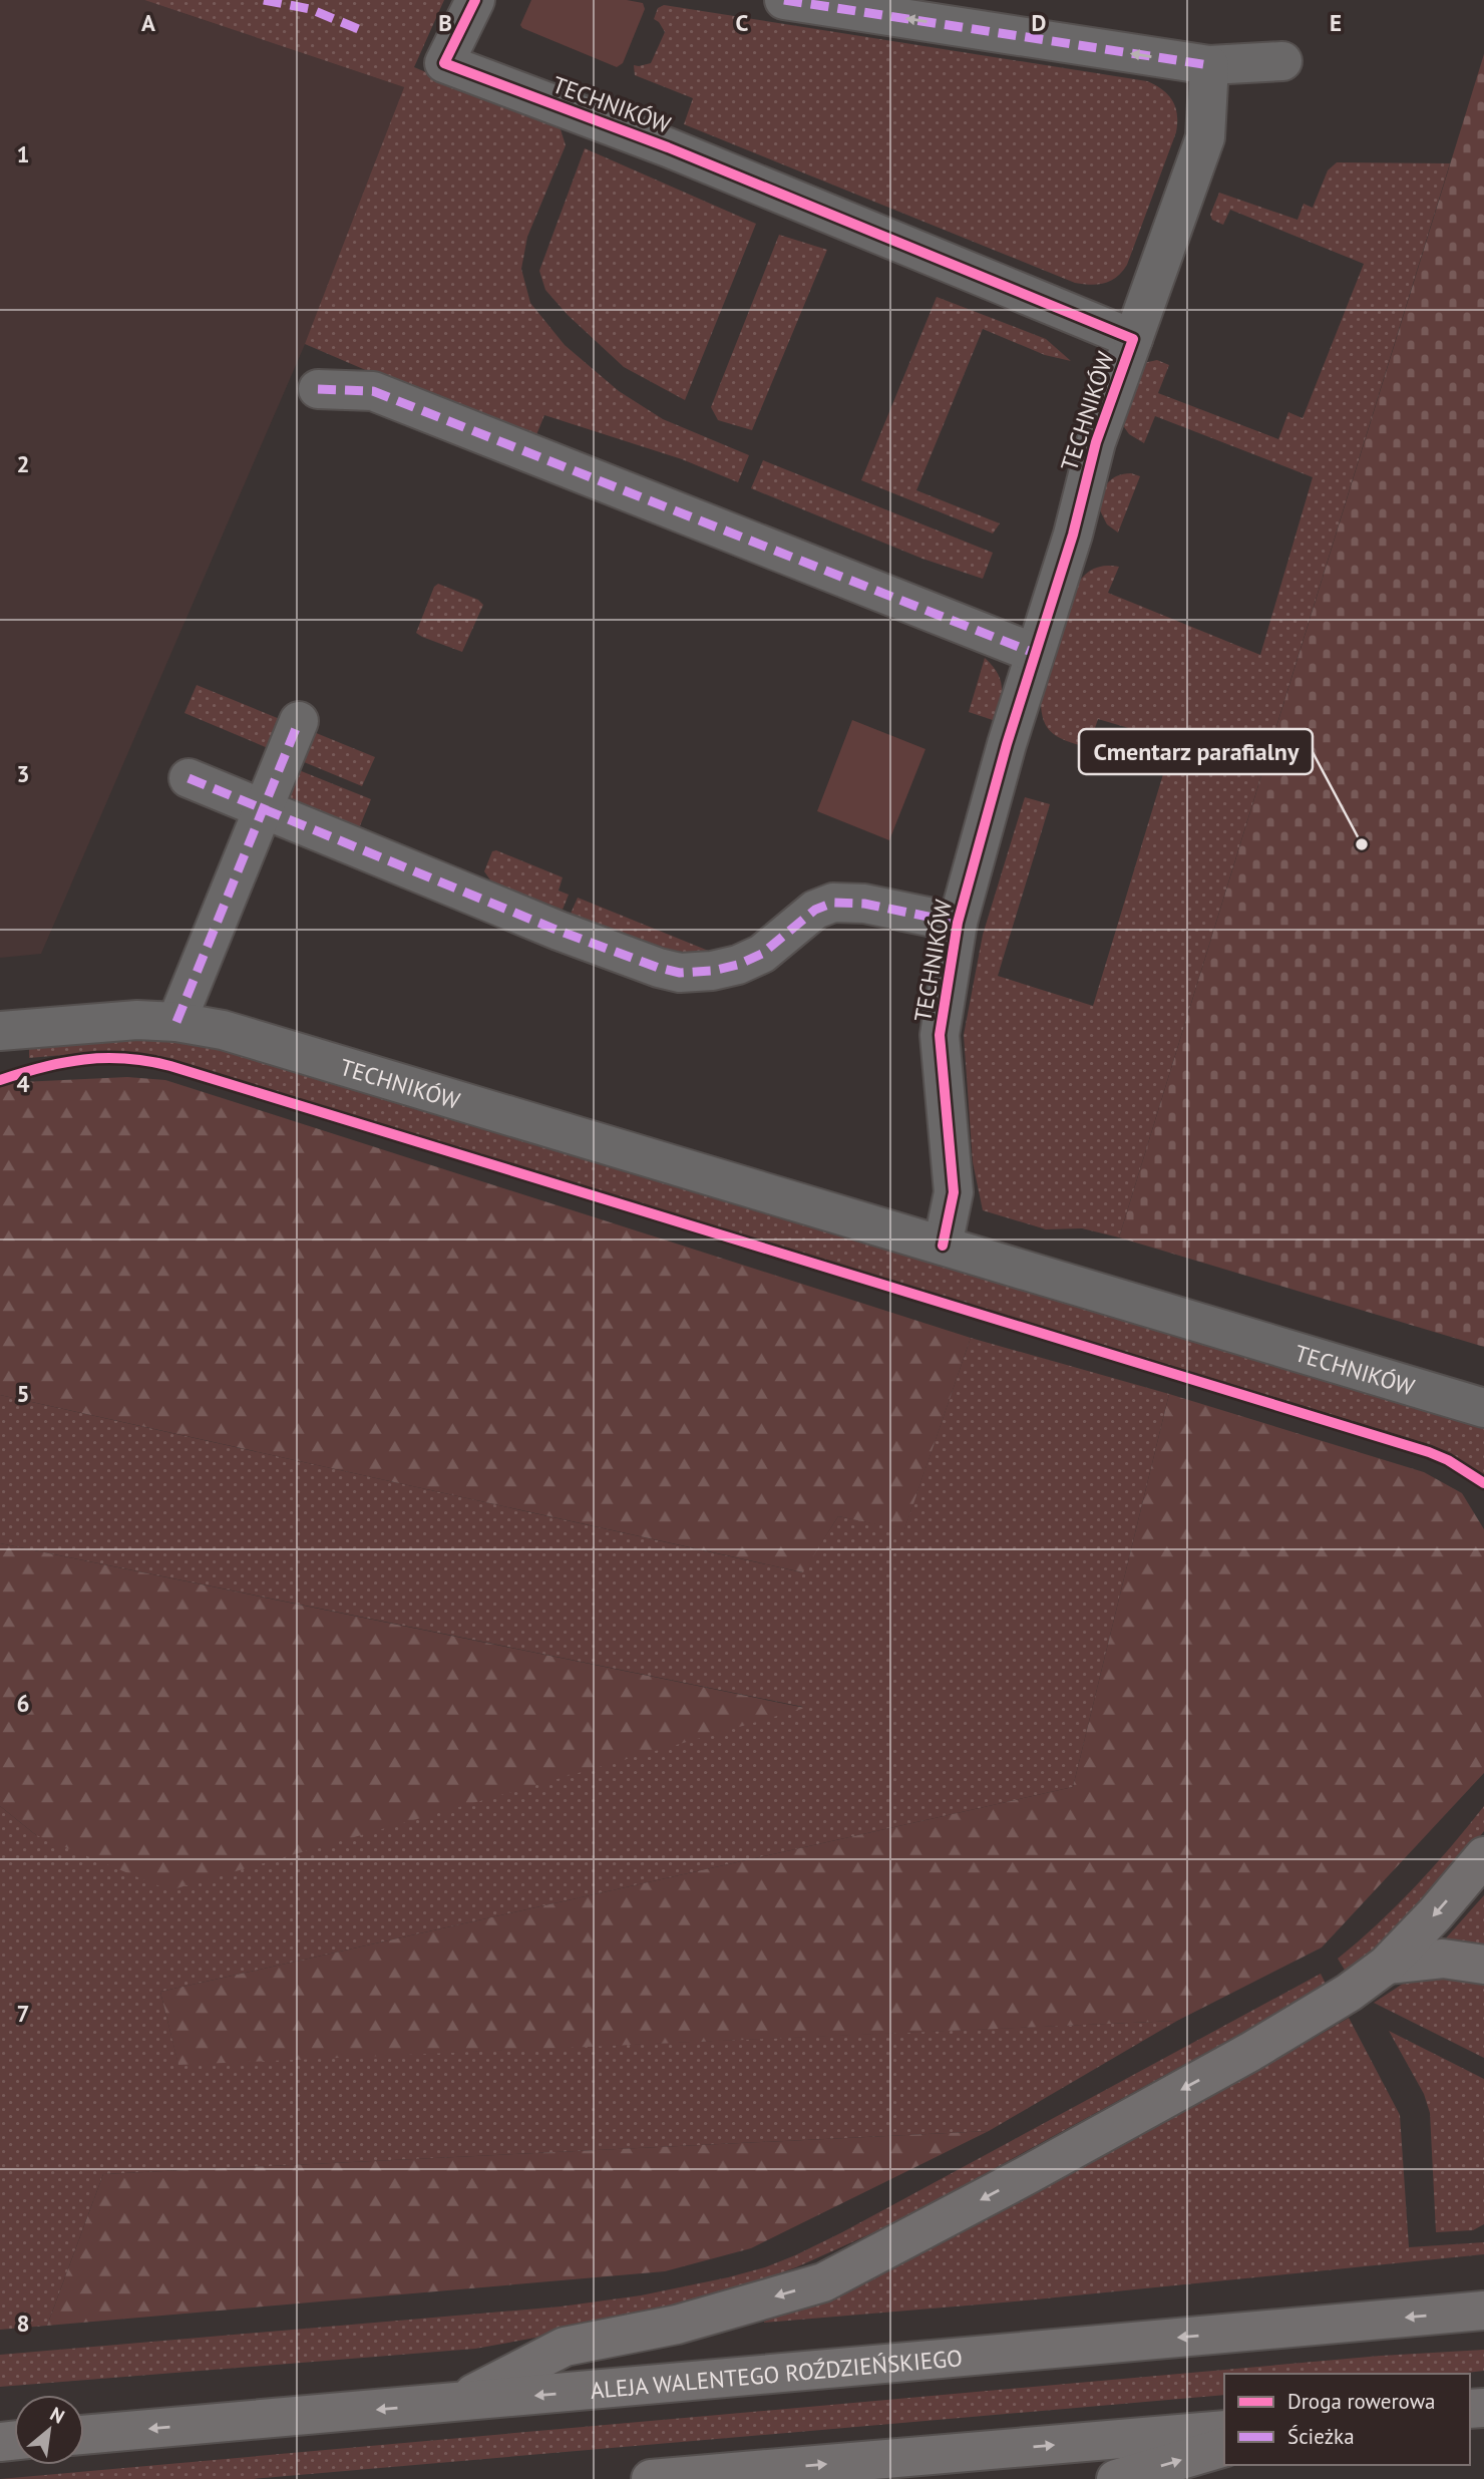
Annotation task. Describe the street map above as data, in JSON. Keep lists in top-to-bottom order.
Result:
{
  "streets": {
    "highway": ["ALEJA WALENTEGO ROŹDZIEŃSKIEGO"],
    "street": ["TECHNIKÓW"]
  },
  "places": ["Cmentarz parafialny"],
  "legend": ["Droga rowerowa", "Ścieżka"],
  "north": "top right",
  "grid": {
    "columns": [
      "A",
      "B",
      "C",
      "D",
      "E"
    ],
    "rows": [
      "1",
      "2",
      "3",
      "4",
      "5",
      "6",
      "7",
      "8"
    ]
  }
}
